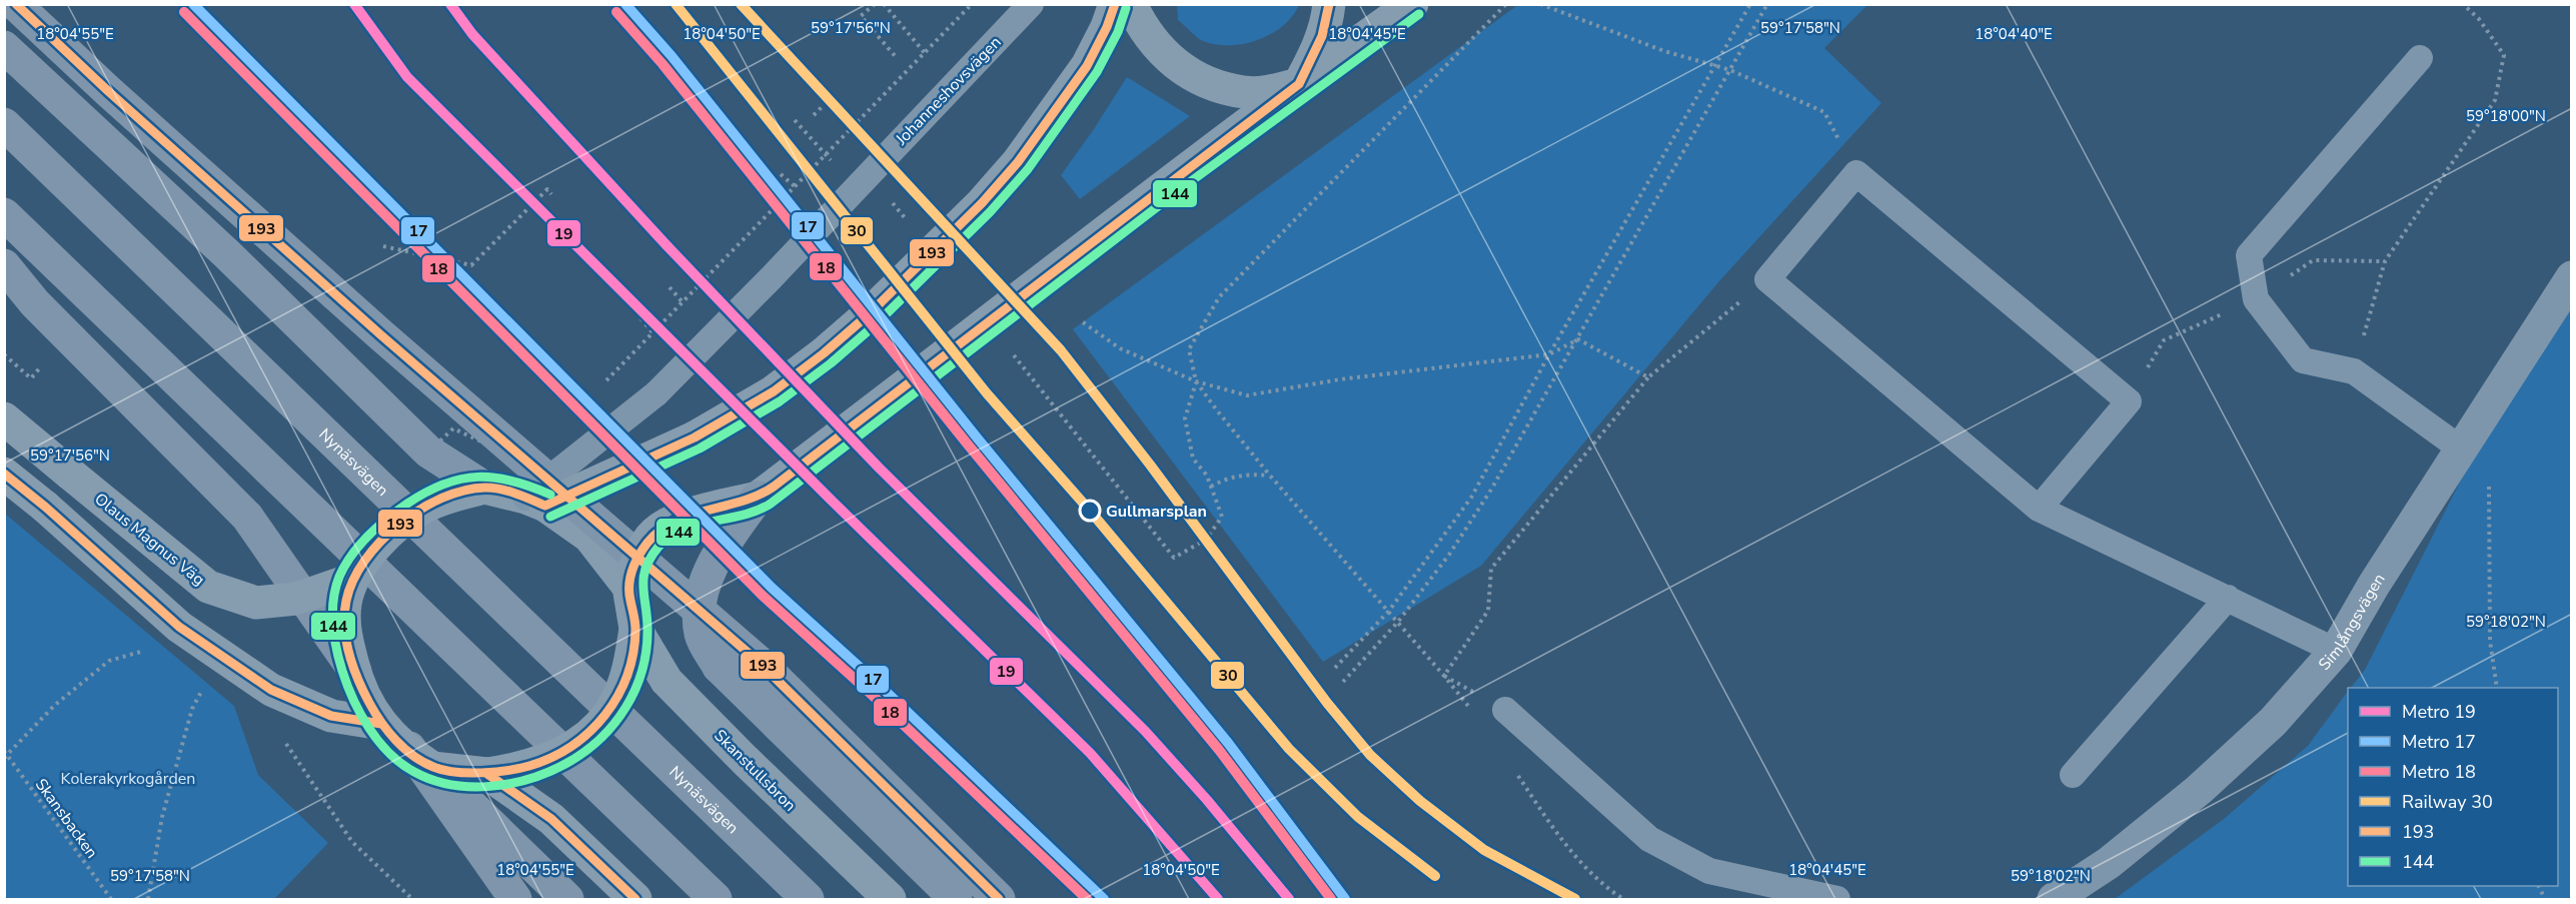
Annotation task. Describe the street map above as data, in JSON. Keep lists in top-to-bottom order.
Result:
{
  "streets": {
    "highway": ["Nynäsvägen"],
    "main road": ["Olaus Magnus Väg", "Skanstullsbron"],
    "street": ["Simlångsvägen"],
    "lane": ["Johanneshovsvägen"],
    "path": ["Skansbacken"]
  },
  "parks": ["Kolerakyrkogården"],
  "places": ["Gullmarsplan"],
  "lines": [
    "metro line 19",
    "metro line 17",
    "rail line 30",
    "transit line 193",
    "transit line 144",
    "metro line 18"
  ],
  "legend": [
    "Metro 19",
    "Metro 17",
    "Metro 18",
    "Railway 30",
    "193",
    "144"
  ],
  "coordinates": [
    "59°17'58\"N",
    "59°17'56\"N",
    "18°04'55\"E",
    "18°04'50\"E",
    "18°04'45\"E",
    "18°04'40\"E",
    "59°18'00\"N",
    "59°18'02\"N"
  ]
}
